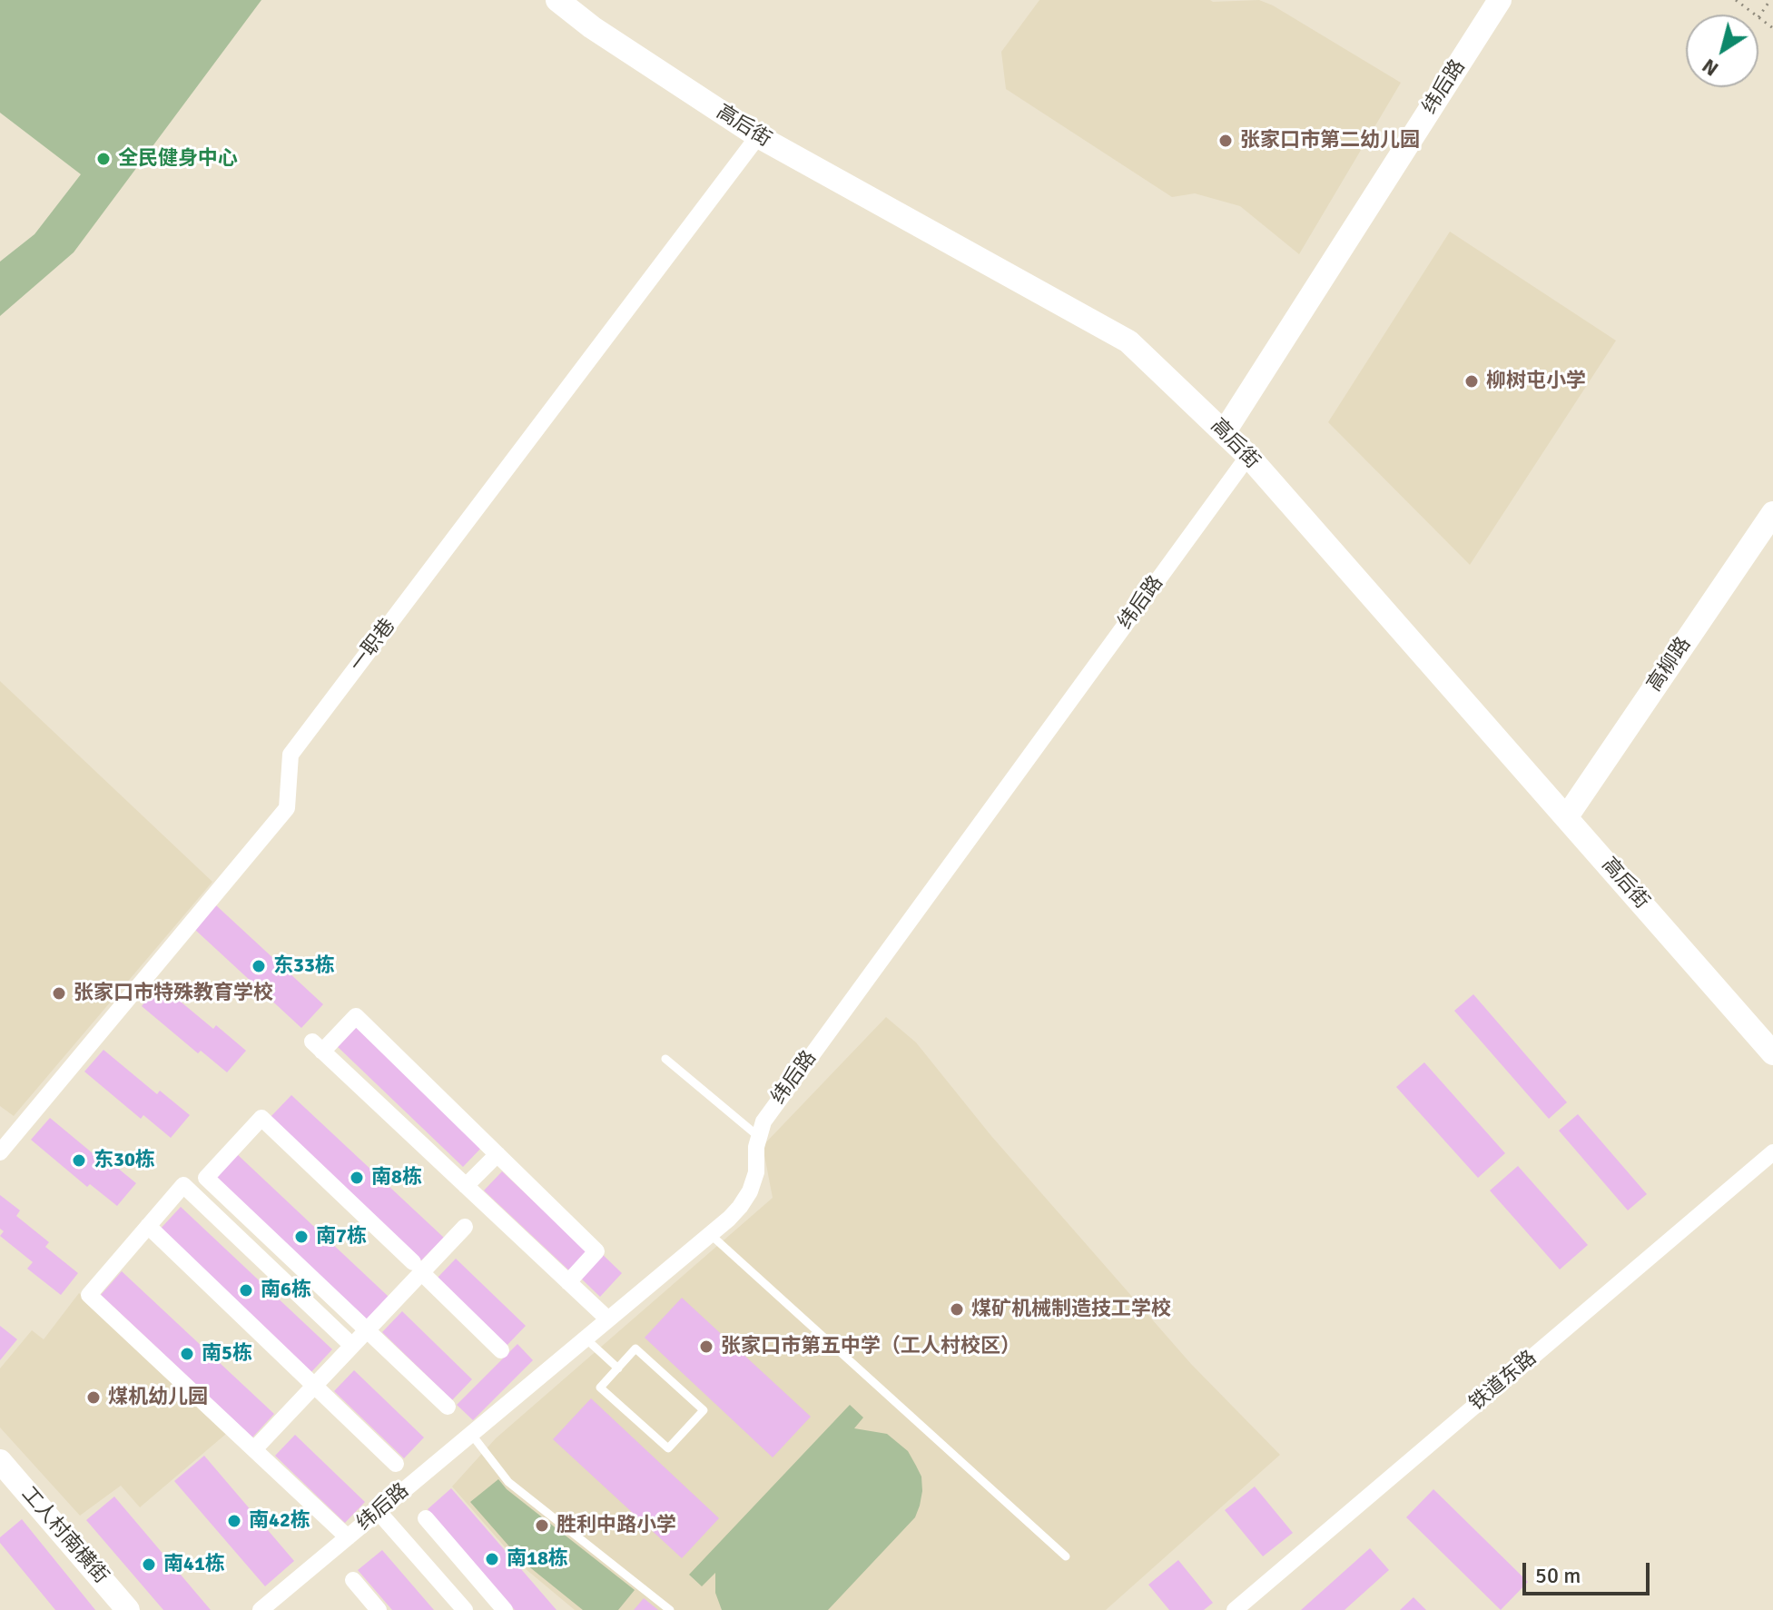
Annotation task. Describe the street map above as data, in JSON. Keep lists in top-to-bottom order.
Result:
{
  "streets": {
    "street": [
      "纬后路",
      "高后街",
      "一职巷",
      "高柳路",
      "铁道东路",
      "工人村南横街"
    ]
  },
  "crossings": [
    ["纬后路", "高后街"],
    ["高后街", "一职巷"],
    ["高后街", "高柳路"]
  ],
  "places": [
    "张家口市第二幼儿园",
    "全民健身中心",
    "柳树屯小学",
    "东33栋",
    "张家口市特殊教育学校",
    "东30栋",
    "南8栋",
    "南7栋",
    "南6栋",
    "煤矿机械制造技工学校",
    "张家口市第五中学（工人村校区）",
    "南5栋",
    "煤机幼儿园",
    "南42栋",
    "胜利中路小学",
    "南18栋",
    "南41栋"
  ],
  "scale_bar": "50 m",
  "north": "bottom left"
}
